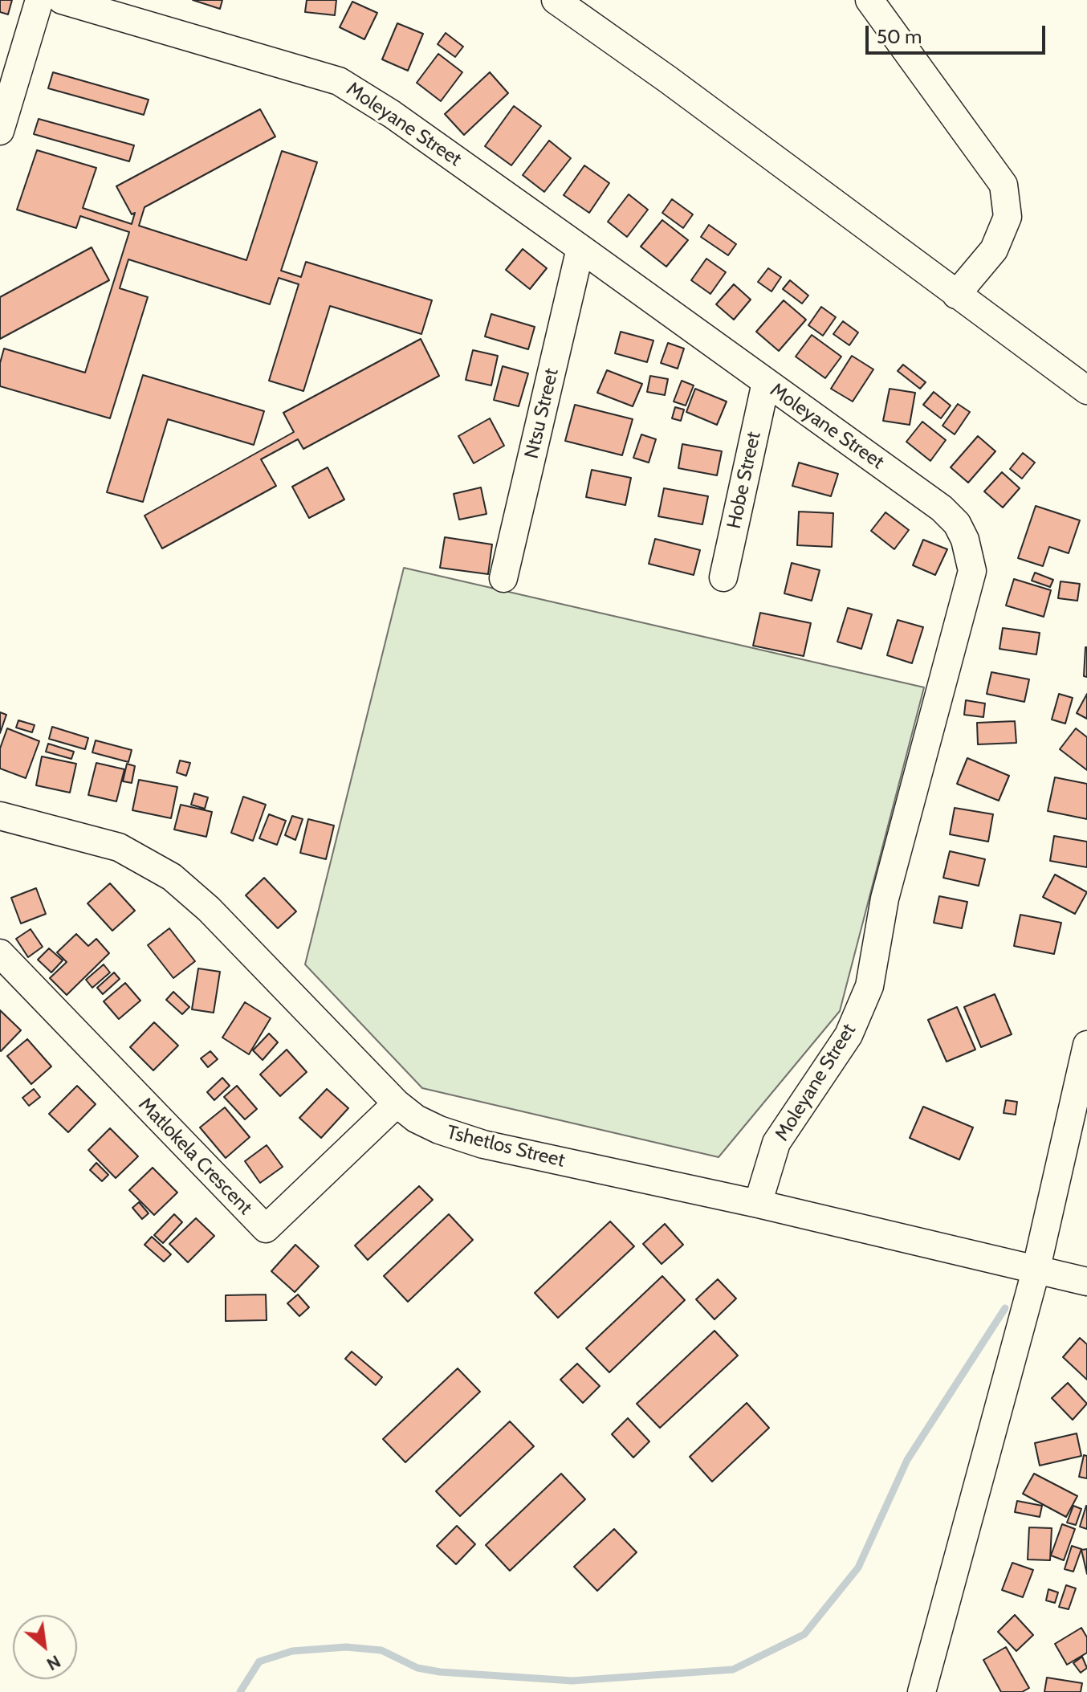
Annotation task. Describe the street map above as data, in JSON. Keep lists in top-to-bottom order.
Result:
{
  "streets": {
    "street": [
      "Moleyane Street",
      "Ntsu Street",
      "Hobe Street",
      "Tshetlos Street",
      "Matlokela Crescent"
    ]
  },
  "crossings": [
    ["Moleyane Street", "Ntsu Street"],
    ["Moleyane Street", "Hobe Street"],
    ["Moleyane Street", "Tshetlos Street"],
    ["Tshetlos Street", "Matlokela Crescent"]
  ],
  "scale_bar": "50 m",
  "north": "bottom right"
}
